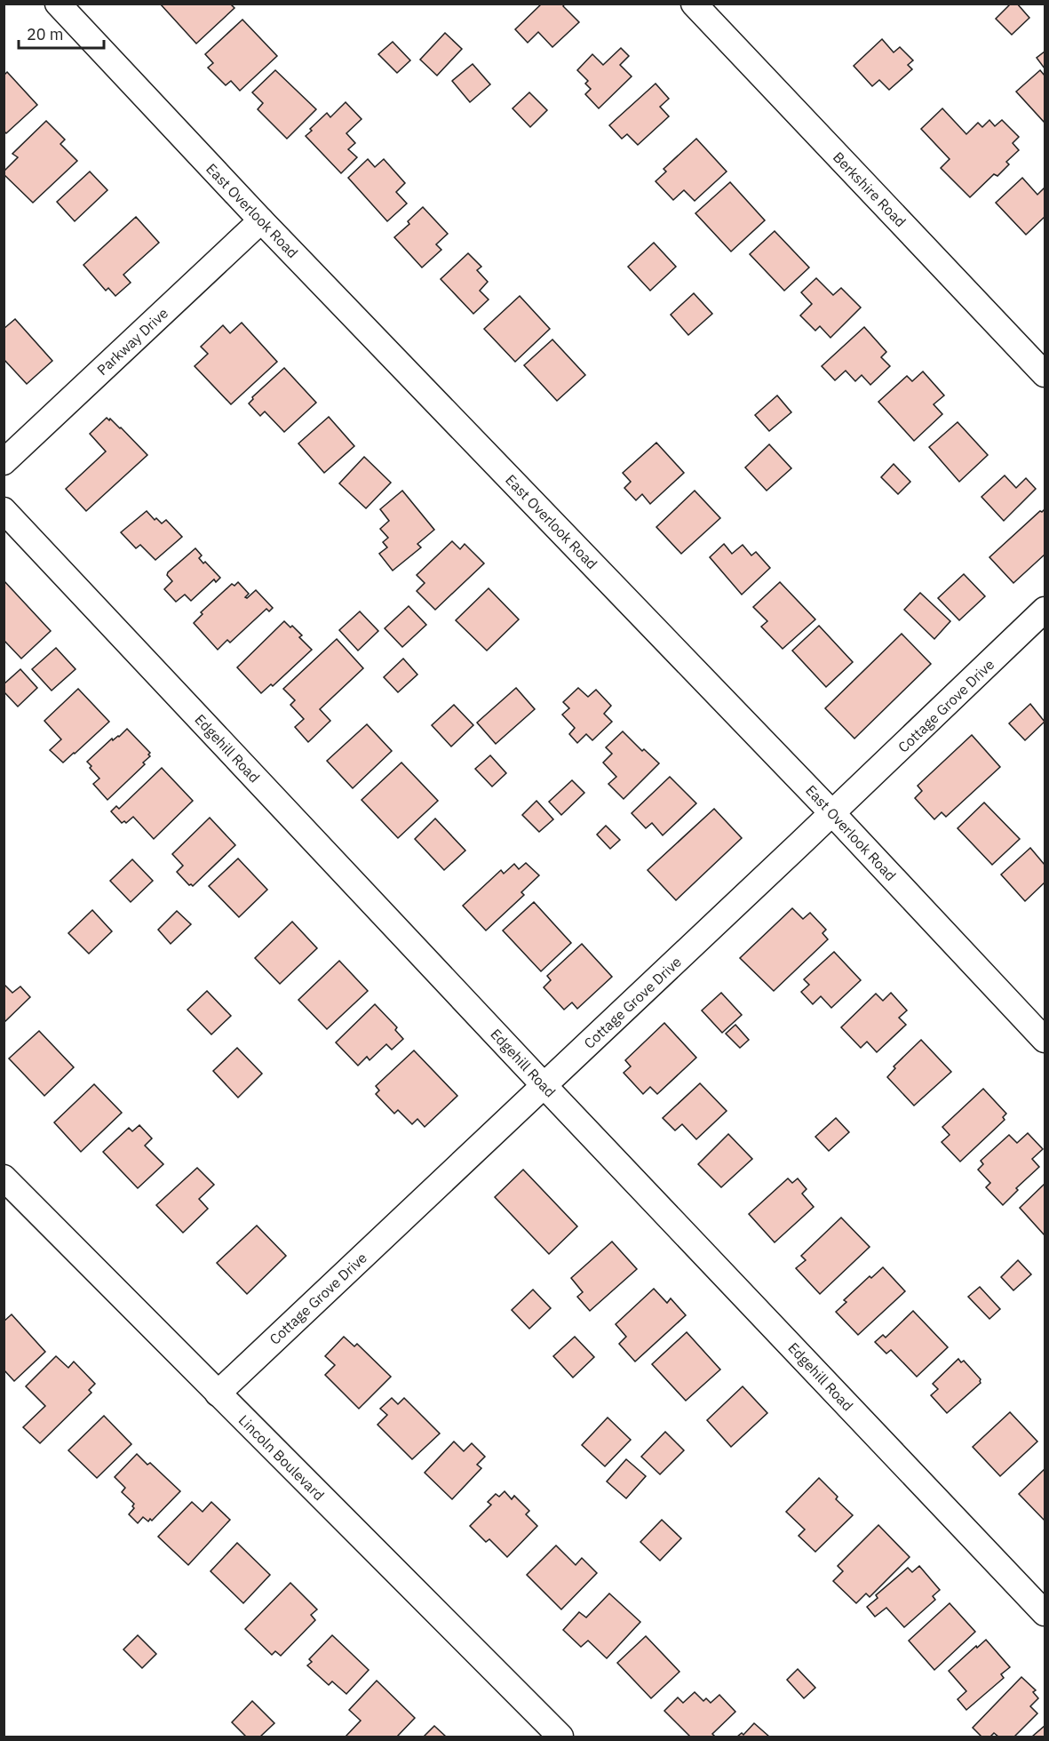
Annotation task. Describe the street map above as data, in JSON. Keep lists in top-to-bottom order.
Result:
{
  "streets": {
    "street": [
      "Berkshire Road",
      "East Overlook Road",
      "Parkway Drive",
      "Cottage Grove Drive",
      "Edgehill Road",
      "Lincoln Boulevard"
    ]
  },
  "crossings": [
    ["East Overlook Road", "Parkway Drive"],
    ["East Overlook Road", "Cottage Grove Drive"],
    ["Cottage Grove Drive", "Edgehill Road"],
    ["Cottage Grove Drive", "Lincoln Boulevard"]
  ],
  "scale_bar": "20 m"
}
